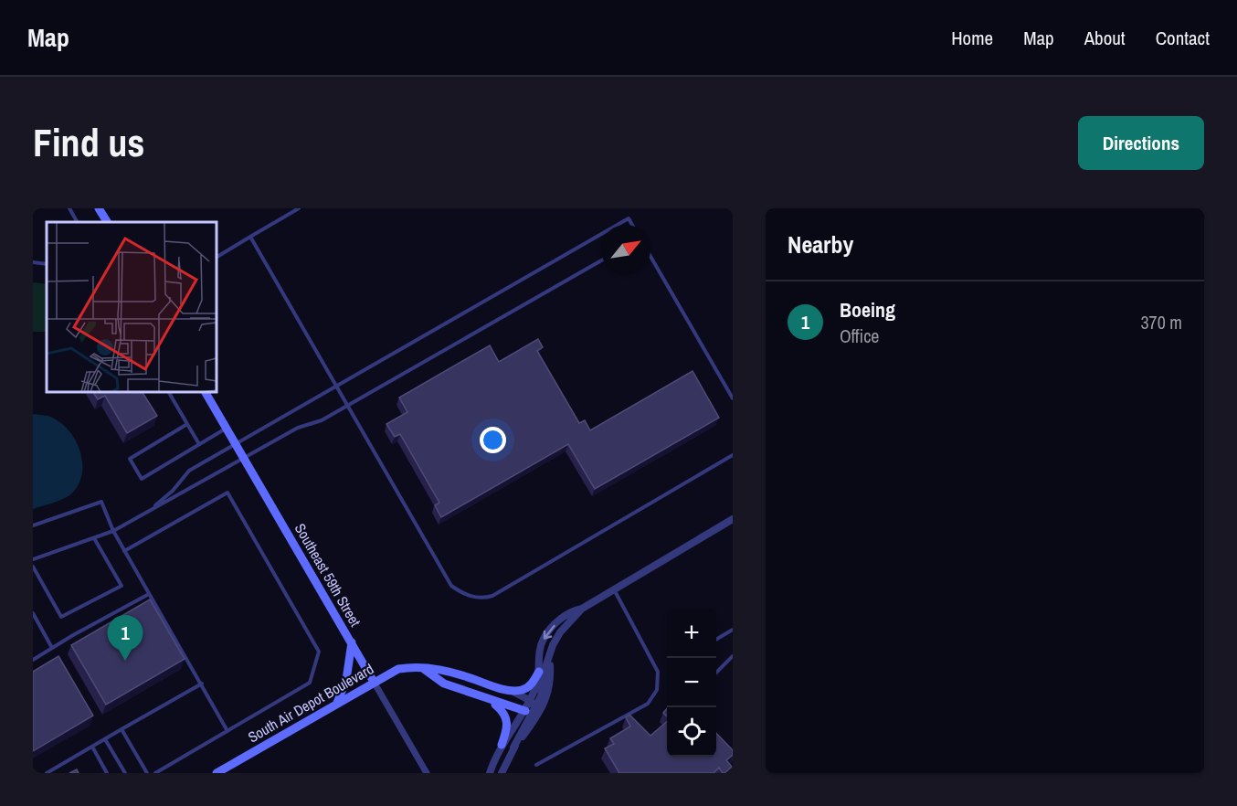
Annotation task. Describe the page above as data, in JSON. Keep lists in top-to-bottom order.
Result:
{
  "streets": {
    "main road": ["Southeast 59th Street", "South Air Depot Boulevard"]
  },
  "crossings": [
    ["Southeast 59th Street", "South Air Depot Boulevard"]
  ],
  "north": "top right",
  "page": {
    "header": "Map",
    "nav": [
      "Home",
      "Map",
      "About",
      "Contact"
    ],
    "buttons": "Directions",
    "title": "Find us",
    "heading": "Nearby",
    "list": [
      {
        "mark": "1",
        "name": "Boeing",
        "note": "Office",
        "value": "370 m"
      }
    ],
    "map_buttons": ["+", "−"],
    "pins": "1"
  }
}
